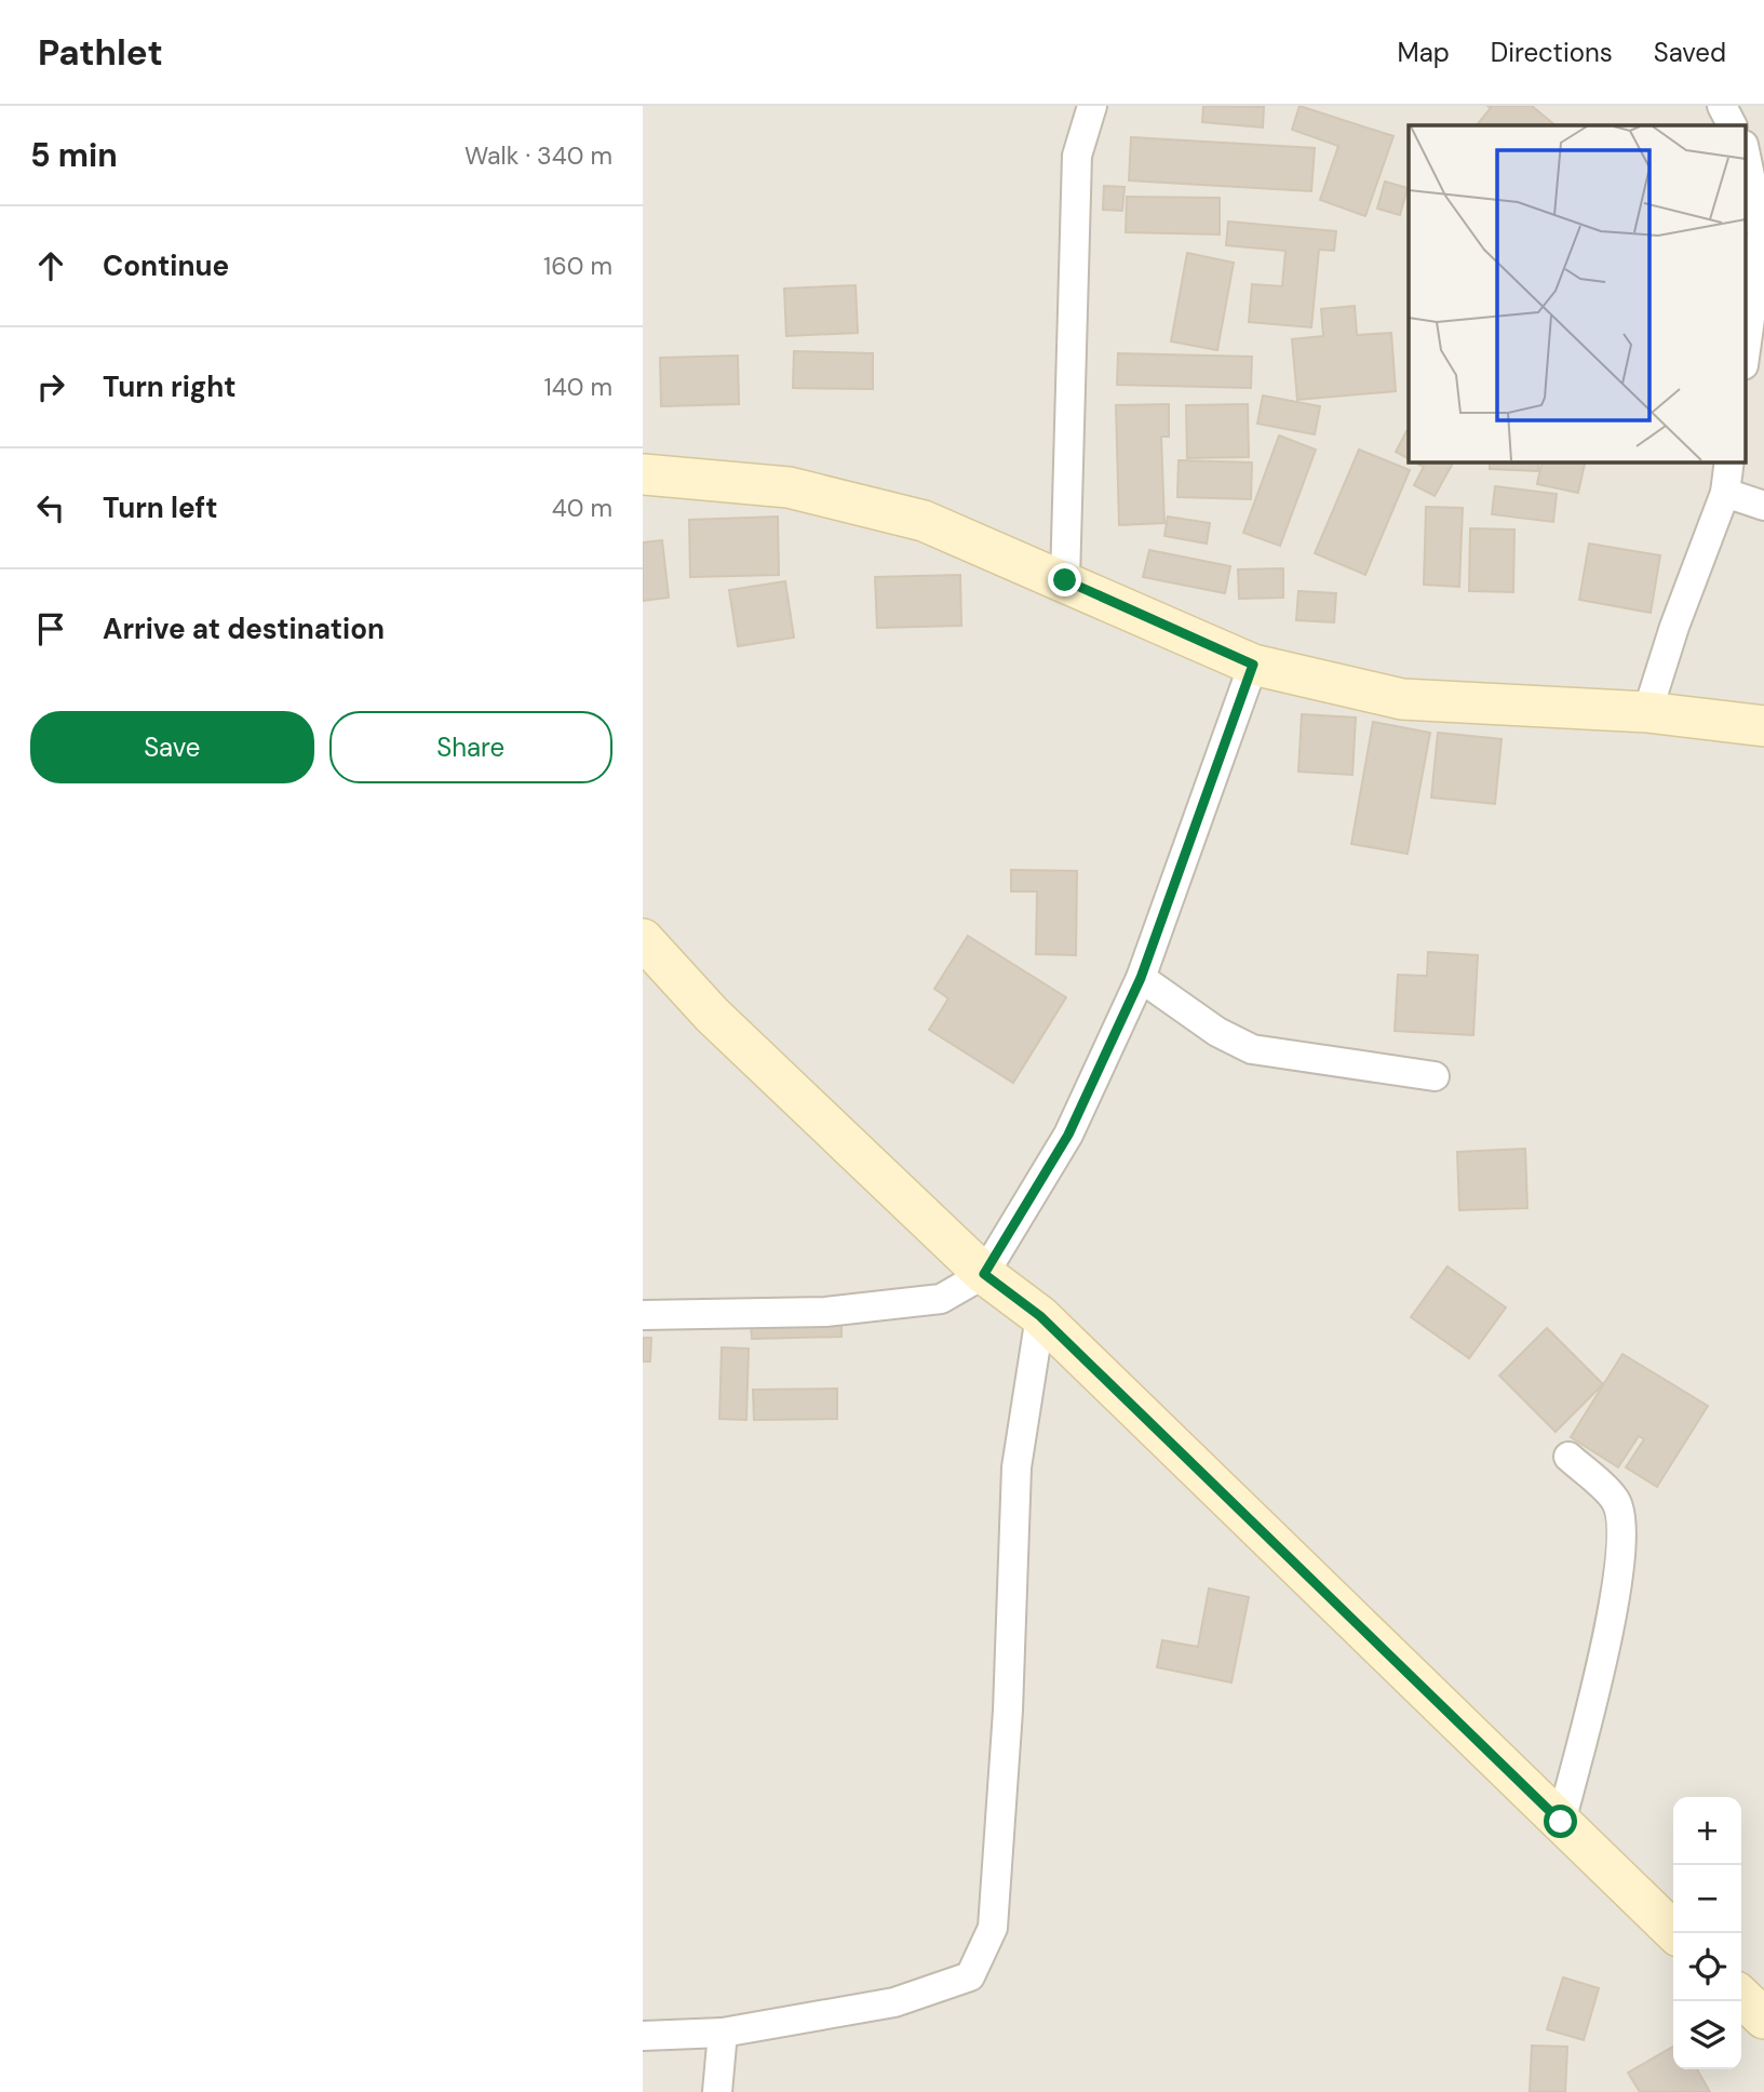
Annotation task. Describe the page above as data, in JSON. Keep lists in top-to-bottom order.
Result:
{
  "page": {
    "header": "Pathlet",
    "nav": ["Map", "Directions", "Saved"],
    "heading": ["5 min", "Walk · 340 m"],
    "list": [
      ["Continue", "160 m"],
      ["Turn right", "140 m"],
      ["Turn left", "40 m"],
      "Arrive at destination"
    ],
    "buttons": ["Save", "Share"],
    "map_buttons": ["+", "−"]
  }
}
